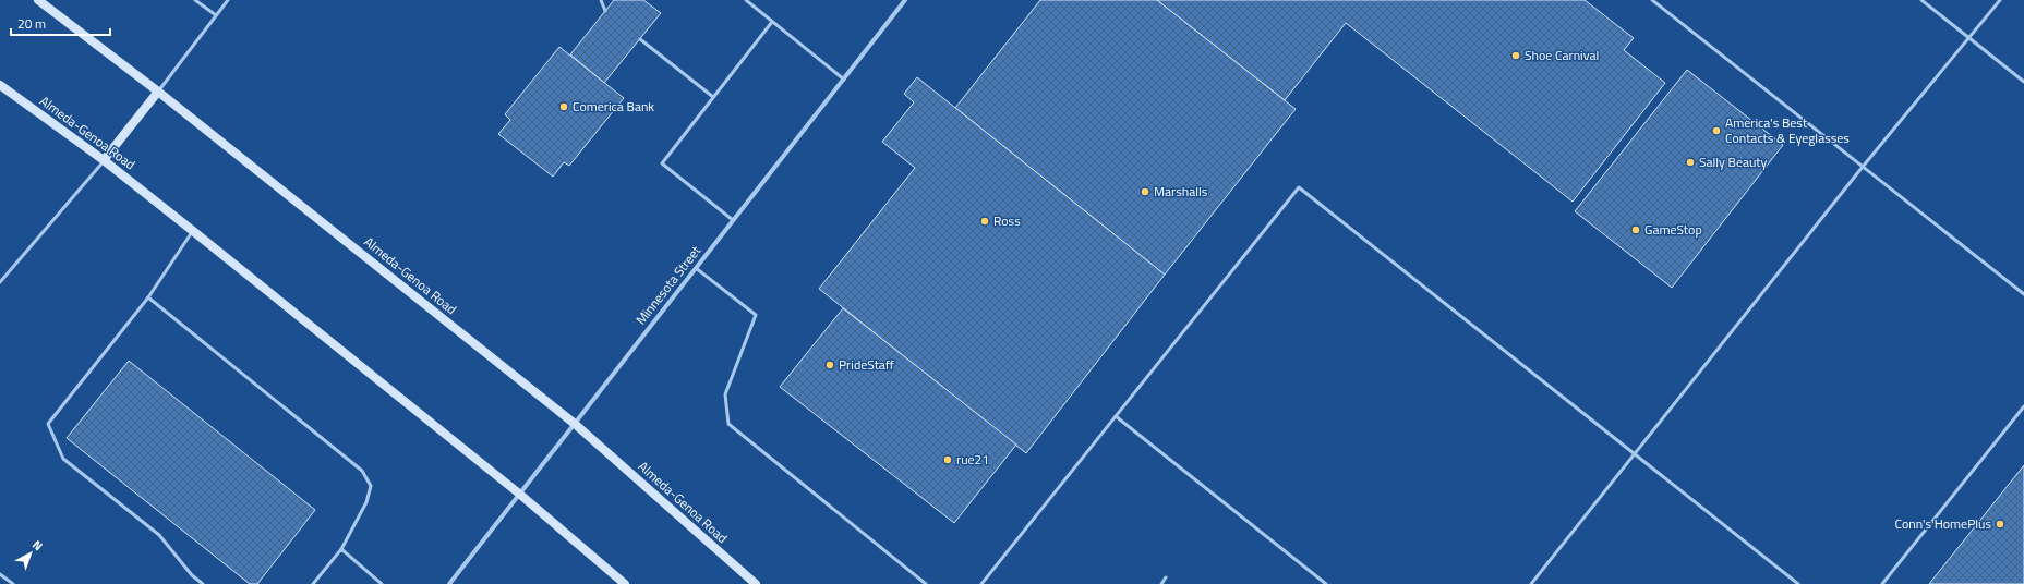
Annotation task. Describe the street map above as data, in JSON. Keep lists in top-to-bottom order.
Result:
{
  "streets": {
    "main road": ["Almeda-Genoa Road"],
    "street": ["Minnesota Street"]
  },
  "crossings": [
    ["Almeda-Genoa Road", "Minnesota Street"]
  ],
  "places": [
    "Shoe Carnival",
    "Comerica Bank",
    "America's Best Contacts & Eyeglasses",
    "Sally Beauty",
    "Marshalls",
    "Ross",
    "GameStop",
    "PrideStaff",
    "rue21",
    "Conn's HomePlus"
  ],
  "scale_bar": "20 m",
  "north": "top right"
}
